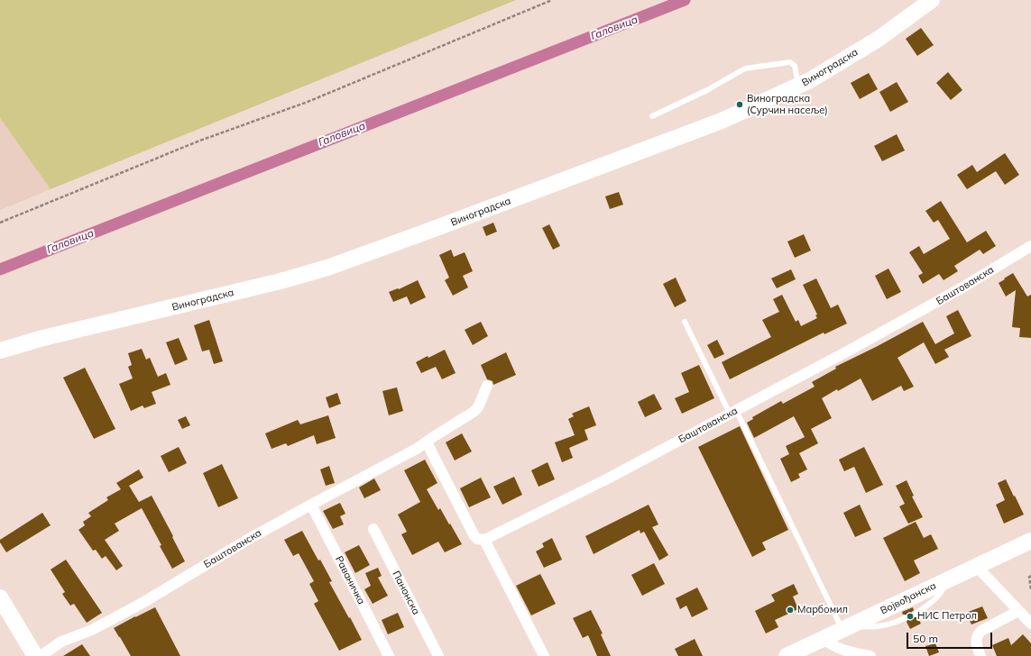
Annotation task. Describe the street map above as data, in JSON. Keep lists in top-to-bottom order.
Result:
{
  "streets": {
    "street": [
      "Виноградска",
      "Баштованска",
      "Раваничка",
      "Панонска",
      "Војвођанска"
    ]
  },
  "crossings": [
    ["Баштованска", "Раваничка"]
  ],
  "water": ["Галовица"],
  "places": ["Виноградска (Сурчин насеље)", "Марбомил", "НИС Петрол"],
  "scale_bar": "50 m"
}
